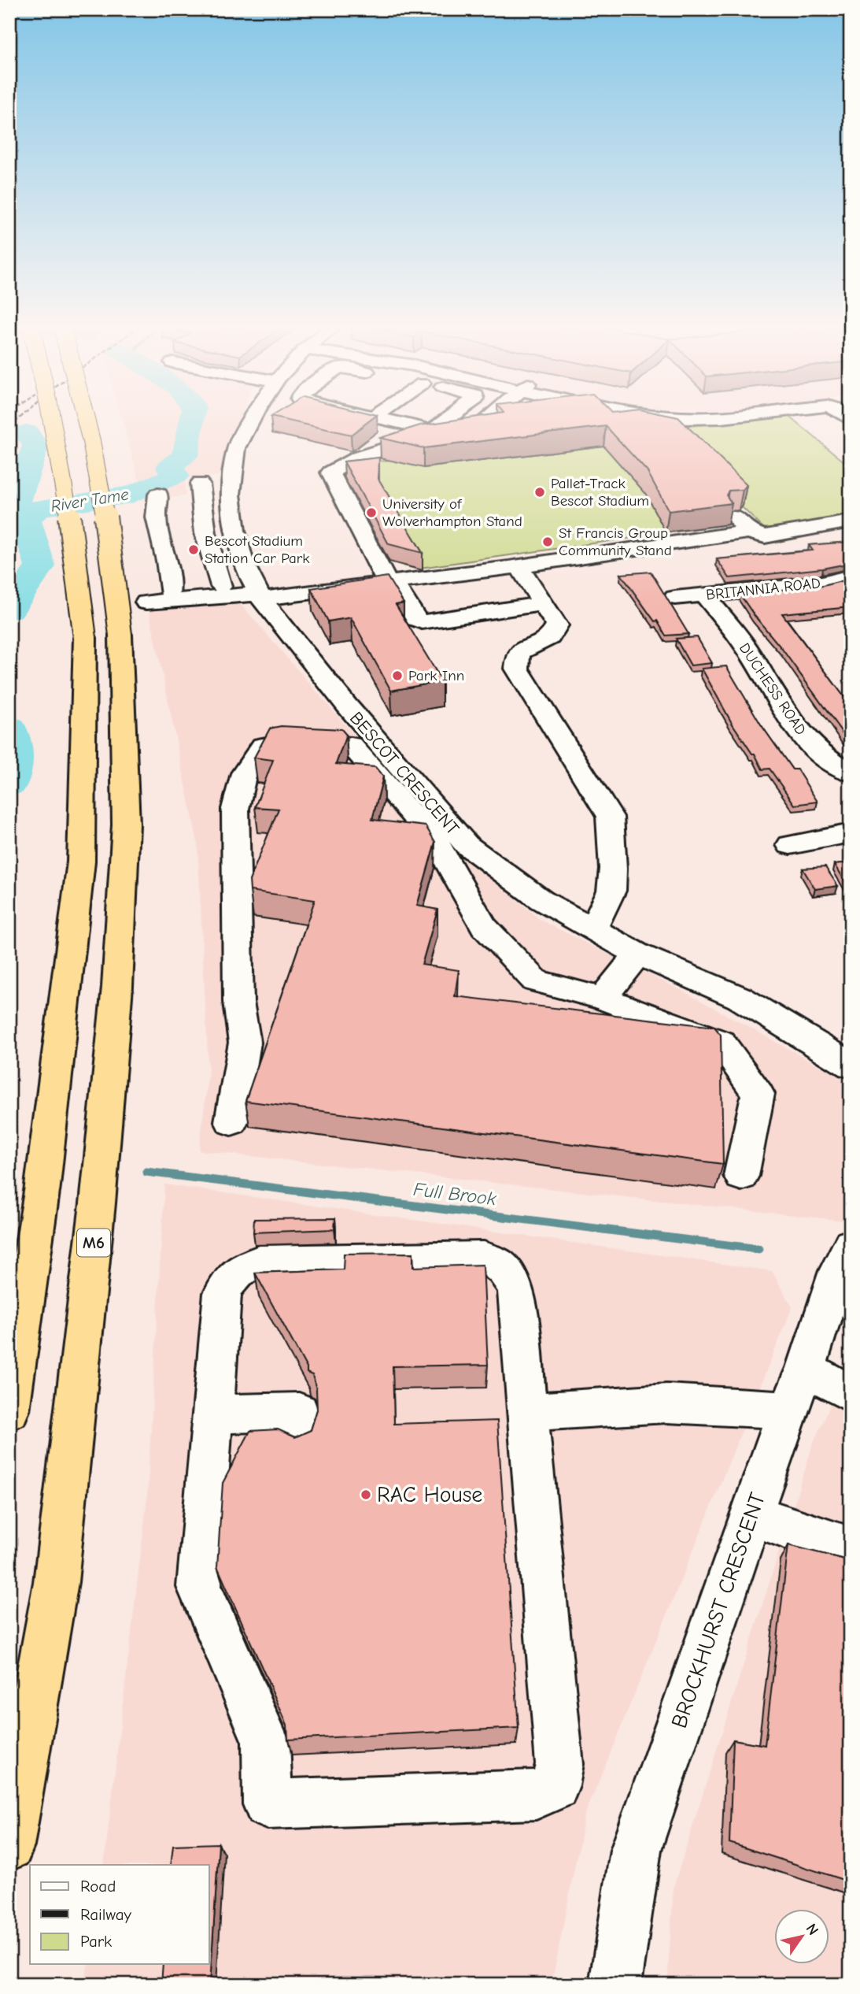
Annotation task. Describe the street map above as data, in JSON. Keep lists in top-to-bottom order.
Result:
{
  "streets": {
    "highway": ["M6"],
    "street": [
      "BRITANNIA ROAD",
      "DUCHESS ROAD",
      "BESCOT CRESCENT",
      "BROCKHURST CRESCENT"
    ]
  },
  "crossings": [
    ["BRITANNIA ROAD", "DUCHESS ROAD"]
  ],
  "water": ["River Tame", "Full Brook"],
  "places": [
    "Pallet-Track Bescot Stadium",
    "University of Wolverhampton Stand",
    "St Francis Group Community Stand",
    "Bescot Stadium Station Car Park",
    "Park Inn",
    "RAC House"
  ],
  "legend": ["Road", "Railway", "Park"],
  "north": "top right"
}
